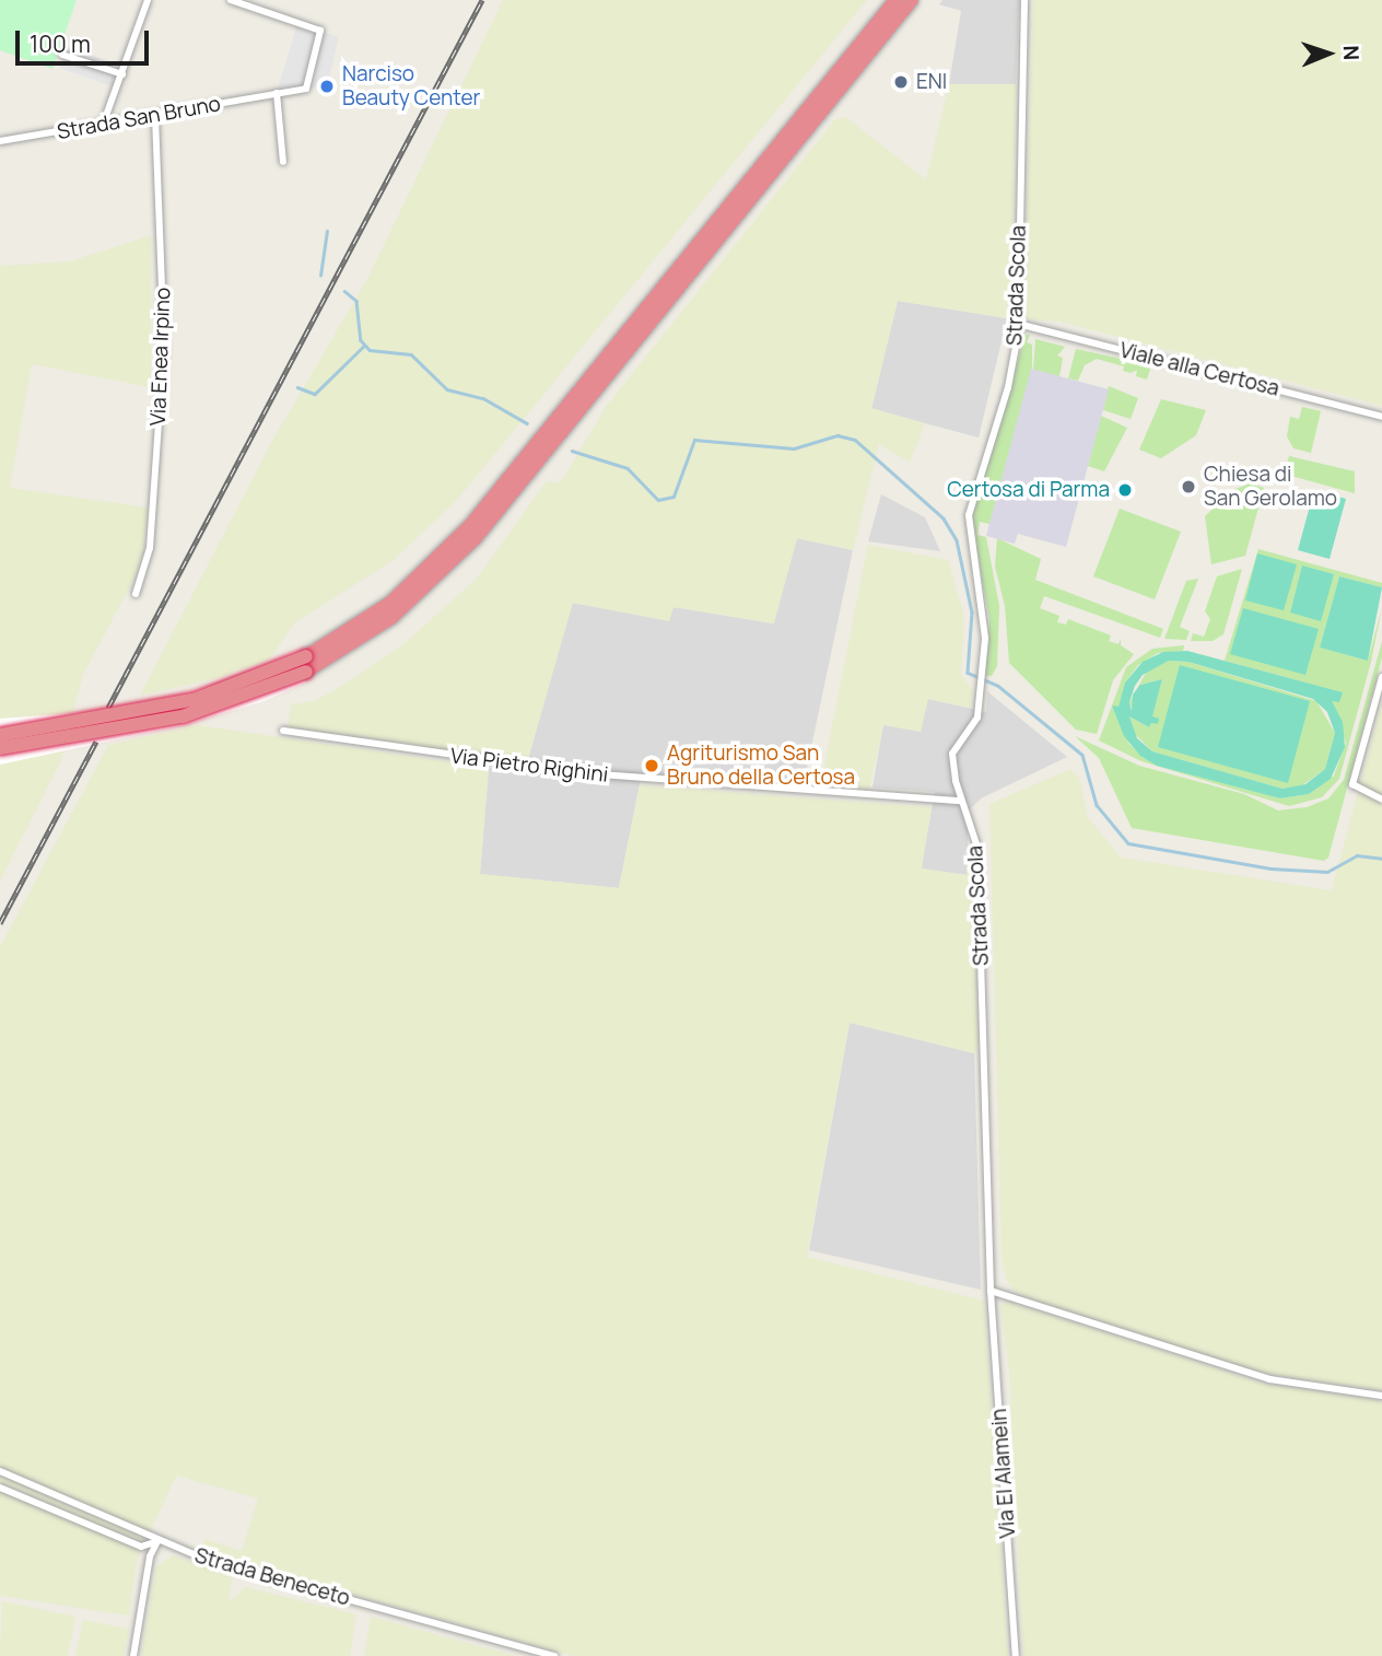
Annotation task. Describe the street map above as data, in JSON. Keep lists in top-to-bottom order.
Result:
{
  "streets": {
    "street": [
      "Strada San Bruno",
      "Strada Scola",
      "Via Enea Irpino",
      "Viale alla Certosa",
      "Via Pietro Righini",
      "Via El Alamein",
      "Strada Beneceto"
    ]
  },
  "crossings": [
    ["Strada San Bruno", "Via Enea Irpino"],
    ["Strada Scola", "Viale alla Certosa"],
    ["Strada Scola", "Via Pietro Righini"],
    ["Strada Scola", "Via El Alamein"]
  ],
  "places": [
    "ENI",
    "Narciso Beauty Center",
    "Chiesa di San Gerolamo",
    "Certosa di Parma",
    "Agriturismo San Bruno della Certosa"
  ],
  "scale_bar": "100 m",
  "north": "right"
}
